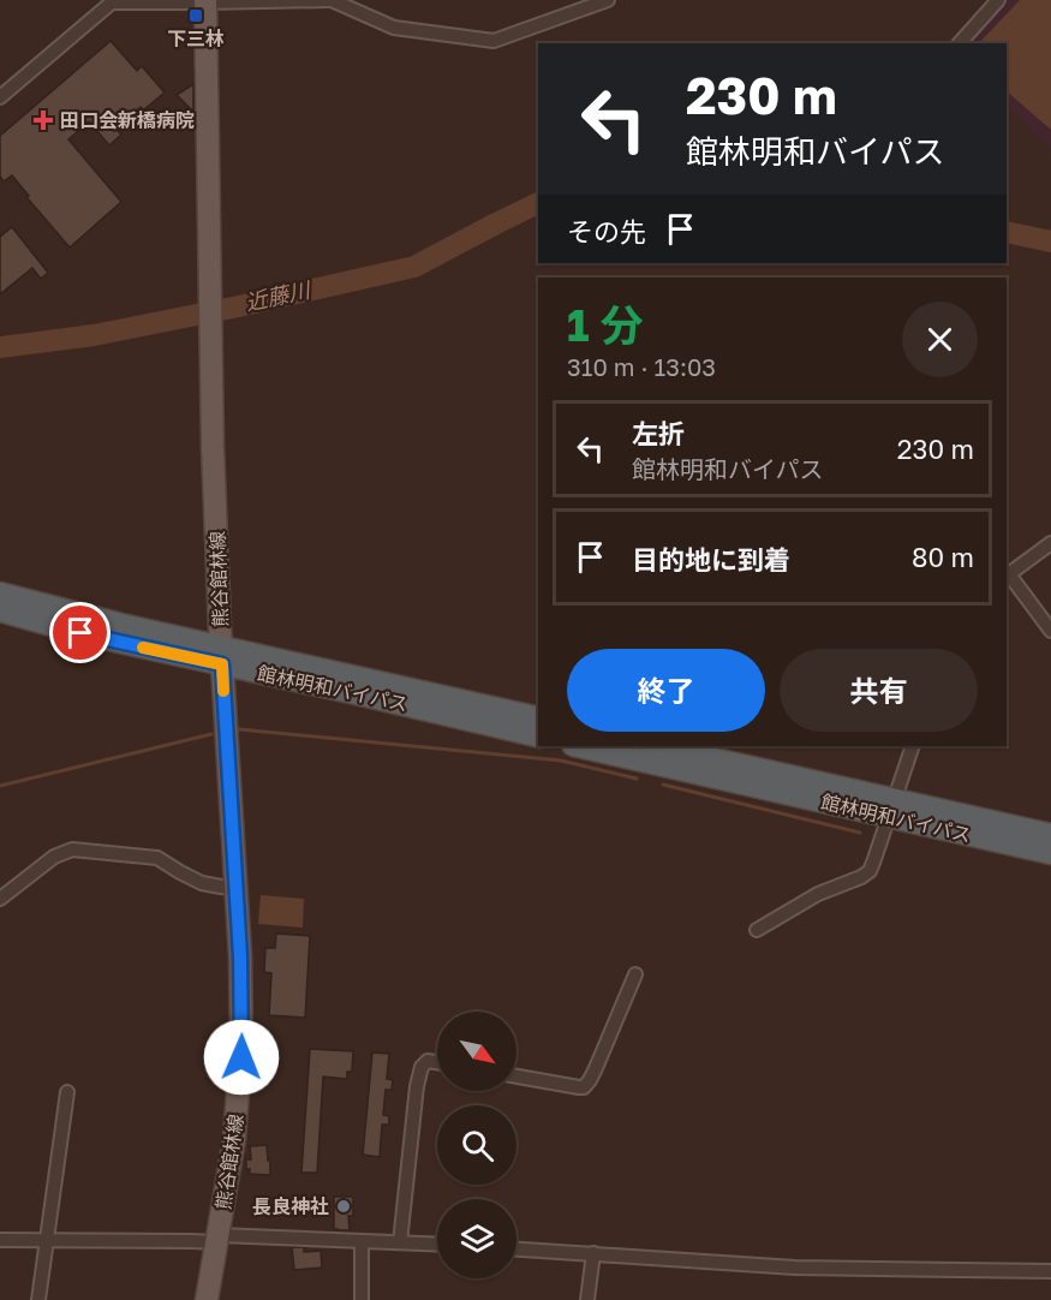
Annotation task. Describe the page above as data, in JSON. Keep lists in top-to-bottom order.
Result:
{
  "streets": {
    "highway": ["館林明和バイパス"],
    "main road": ["熊谷館林線"]
  },
  "crossings": [
    ["熊谷館林線", "館林明和バイパス"]
  ],
  "water": ["近藤川"],
  "places": {
    "transit": ["下三林"],
    "health": ["田口会新橋病院"],
    "other": ["長良神社"]
  },
  "north": "bottom right",
  "page": {
    "turn": ["230 m", "館林明和バイパス"],
    "then": "その先",
    "heading": ["1 分", "310 m · 13:03"],
    "list": [
      {
        "name": "左折",
        "note": "館林明和バイパス",
        "value": "230 m"
      },
      {
        "name": "目的地に到着",
        "value": "80 m"
      }
    ],
    "buttons": ["終了", "共有"]
  }
}
